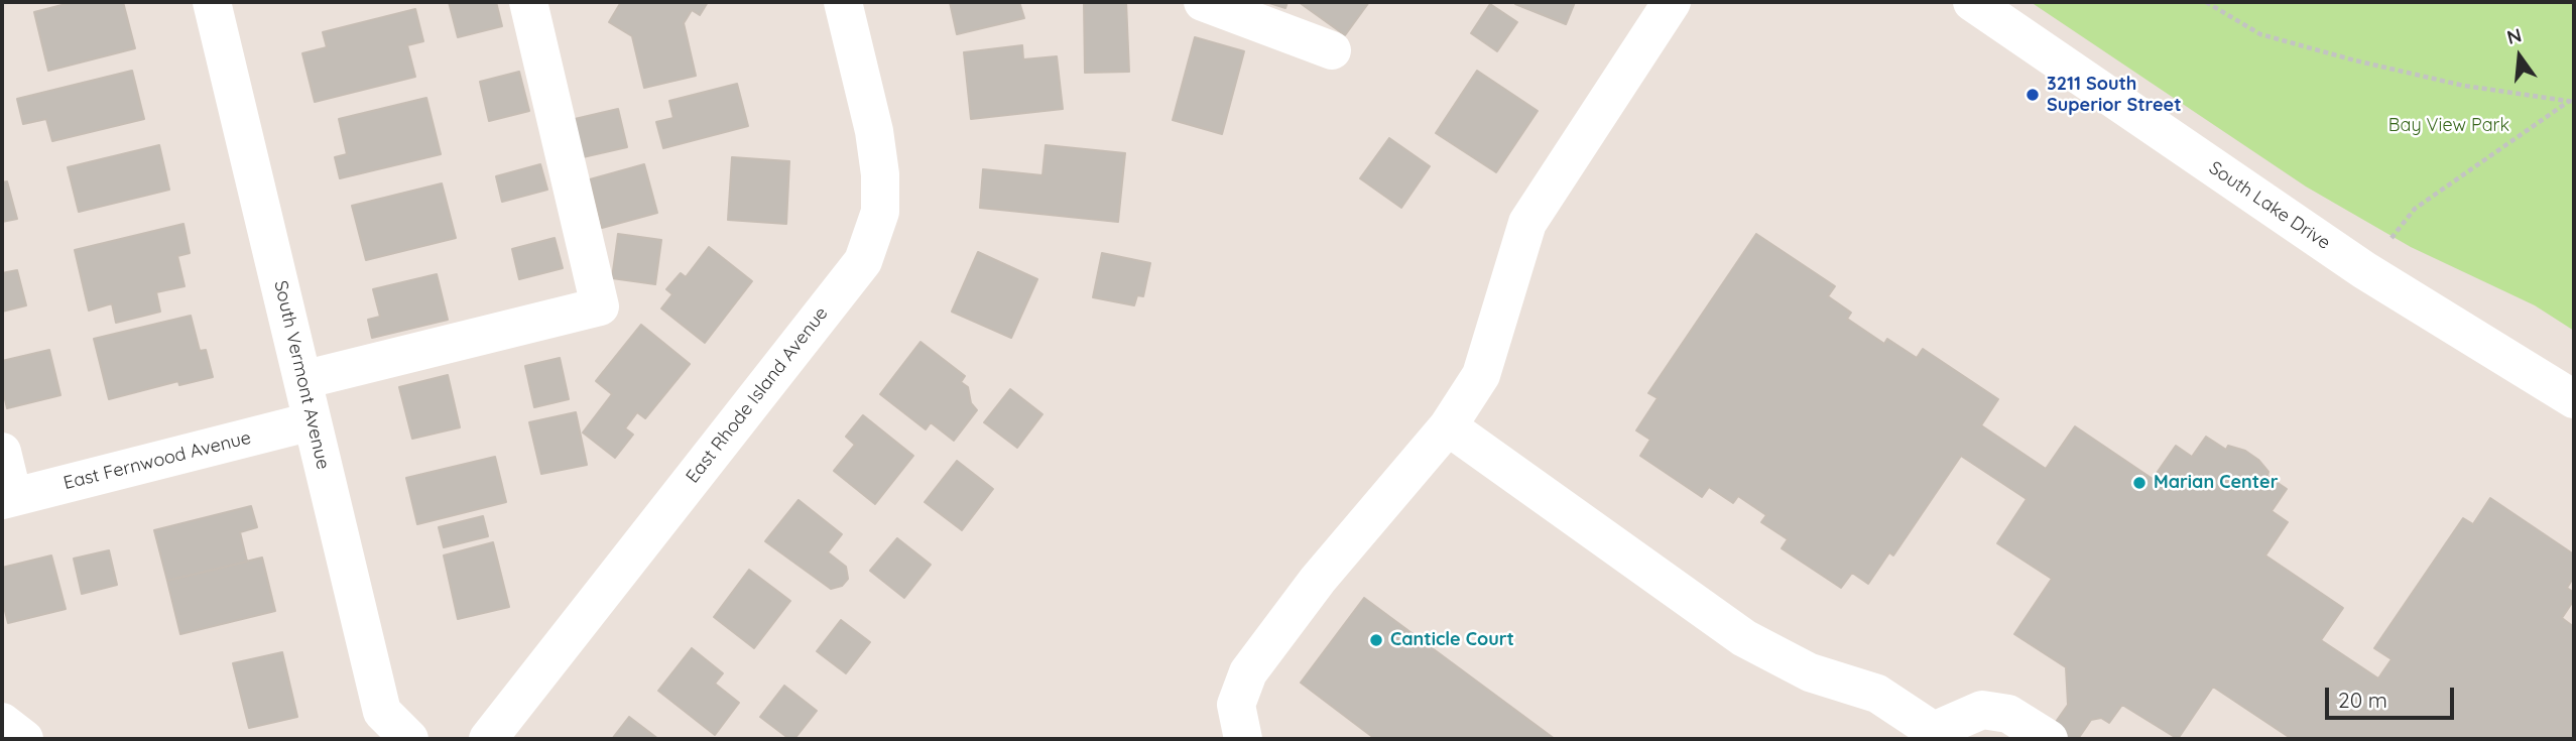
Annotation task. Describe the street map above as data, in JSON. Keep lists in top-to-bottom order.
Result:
{
  "streets": {
    "street": [
      "South Lake Drive",
      "South Vermont Avenue",
      "East Rhode Island Avenue",
      "East Fernwood Avenue"
    ]
  },
  "crossings": [
    ["South Vermont Avenue", "East Fernwood Avenue"]
  ],
  "parks": ["Bay View Park"],
  "places": ["3211 South Superior Street", "Marian Center", "Canticle Court"],
  "scale_bar": "20 m",
  "north": "top"
}
